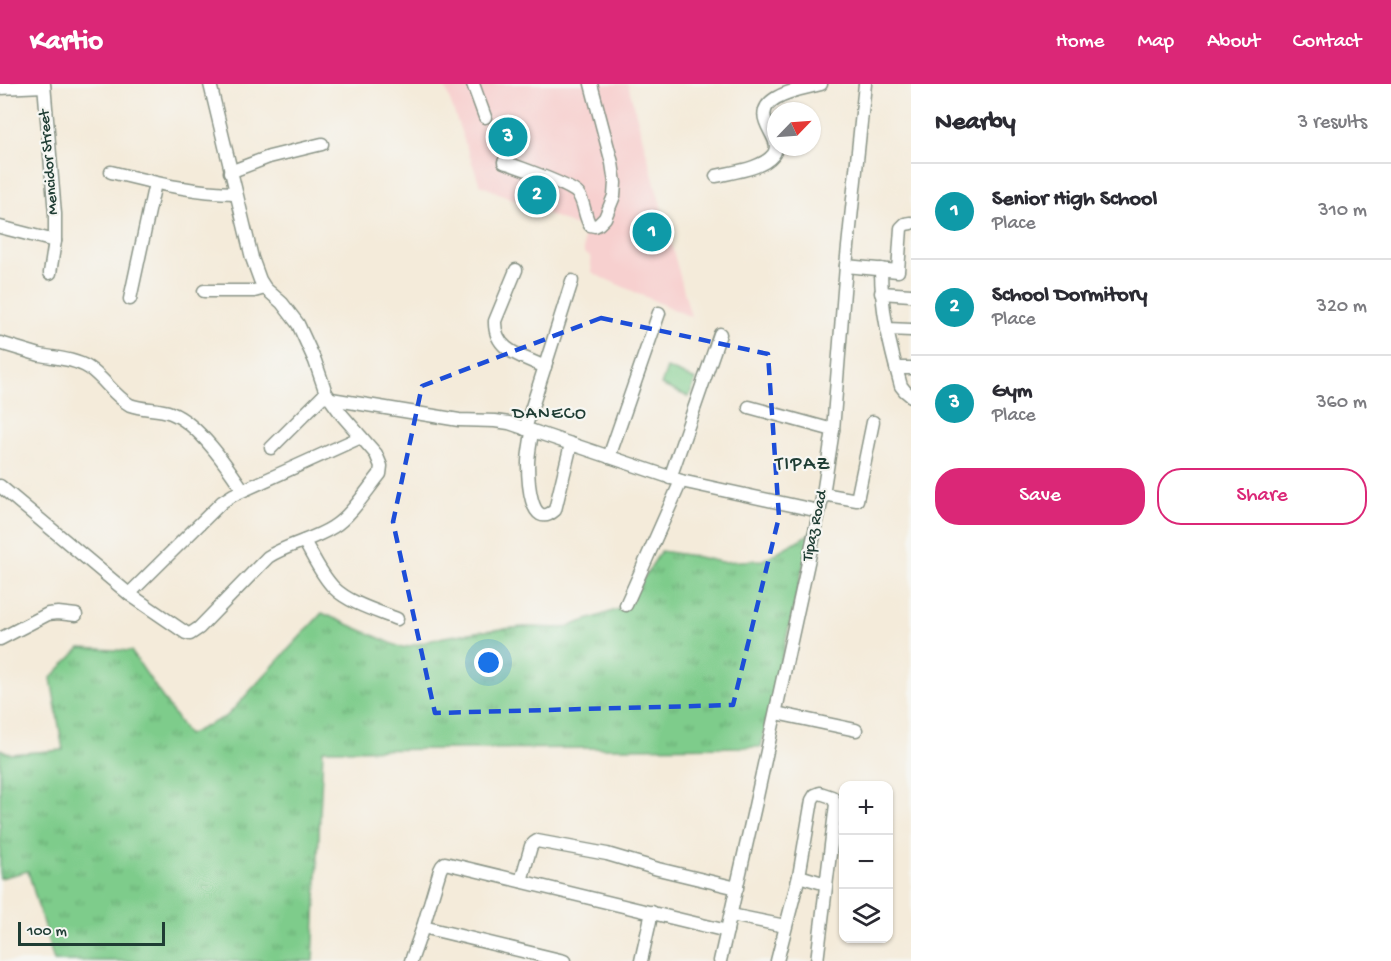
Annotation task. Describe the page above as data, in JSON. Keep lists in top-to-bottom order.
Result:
{
  "streets": {
    "street": ["Mencidor Street", "Tipaz Road"]
  },
  "districts": ["DANECO", "TIPAZ"],
  "scale_bar": "100 m",
  "north": "top right",
  "page": {
    "header": "Kartio",
    "nav": [
      "Home",
      "Map",
      "About",
      "Contact"
    ],
    "heading": ["Nearby", "3 results"],
    "pins": ["3", "2", "1"],
    "list": [
      {
        "mark": "1",
        "name": "Senior High School",
        "note": "Place",
        "value": "310 m"
      },
      {
        "mark": "2",
        "name": "School Dormitory",
        "note": "Place",
        "value": "320 m"
      },
      {
        "mark": "3",
        "name": "Gym",
        "note": "Place",
        "value": "360 m"
      }
    ],
    "buttons": ["Save", "Share"],
    "map_buttons": ["+", "−"],
    "scale": "100 m"
  }
}
